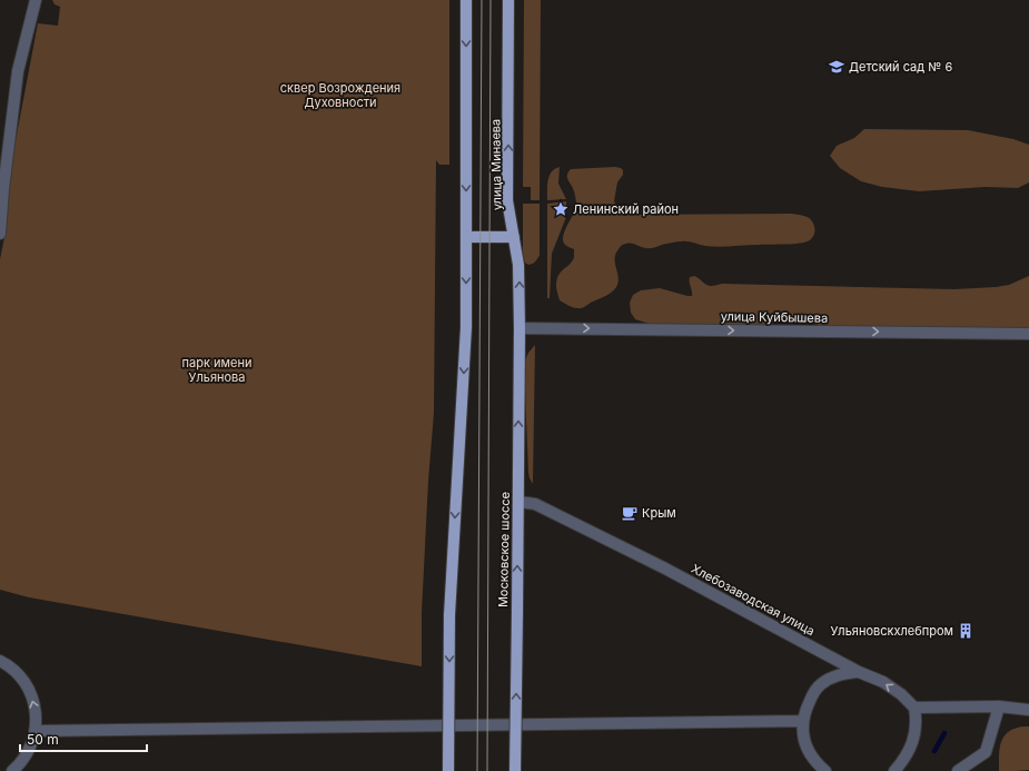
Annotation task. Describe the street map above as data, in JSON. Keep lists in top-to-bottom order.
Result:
{
  "streets": {
    "main road": ["улица Минаева", "Московское шоссе"],
    "street": ["улица Куйбышева", "Хлебозаводская улица"]
  },
  "crossings": [
    ["улица Минаева", "улица Куйбышева"],
    ["улица Минаева", "Московское шоссе"],
    ["улица Куйбышева", "Московское шоссе"],
    ["Московское шоссе", "Хлебозаводская улица"]
  ],
  "one_way": ["улица Куйбышева"],
  "parks": ["сквер Возрождения Духовности", "парк имени Ульянова"],
  "places": {
    "school or university": ["Детский сад № 6"],
    "place": ["Ленинский район"],
    "cafe": ["Крым"],
    "building": ["Ульяновскхлебпром"]
  },
  "scale_bar": "50 m"
}
